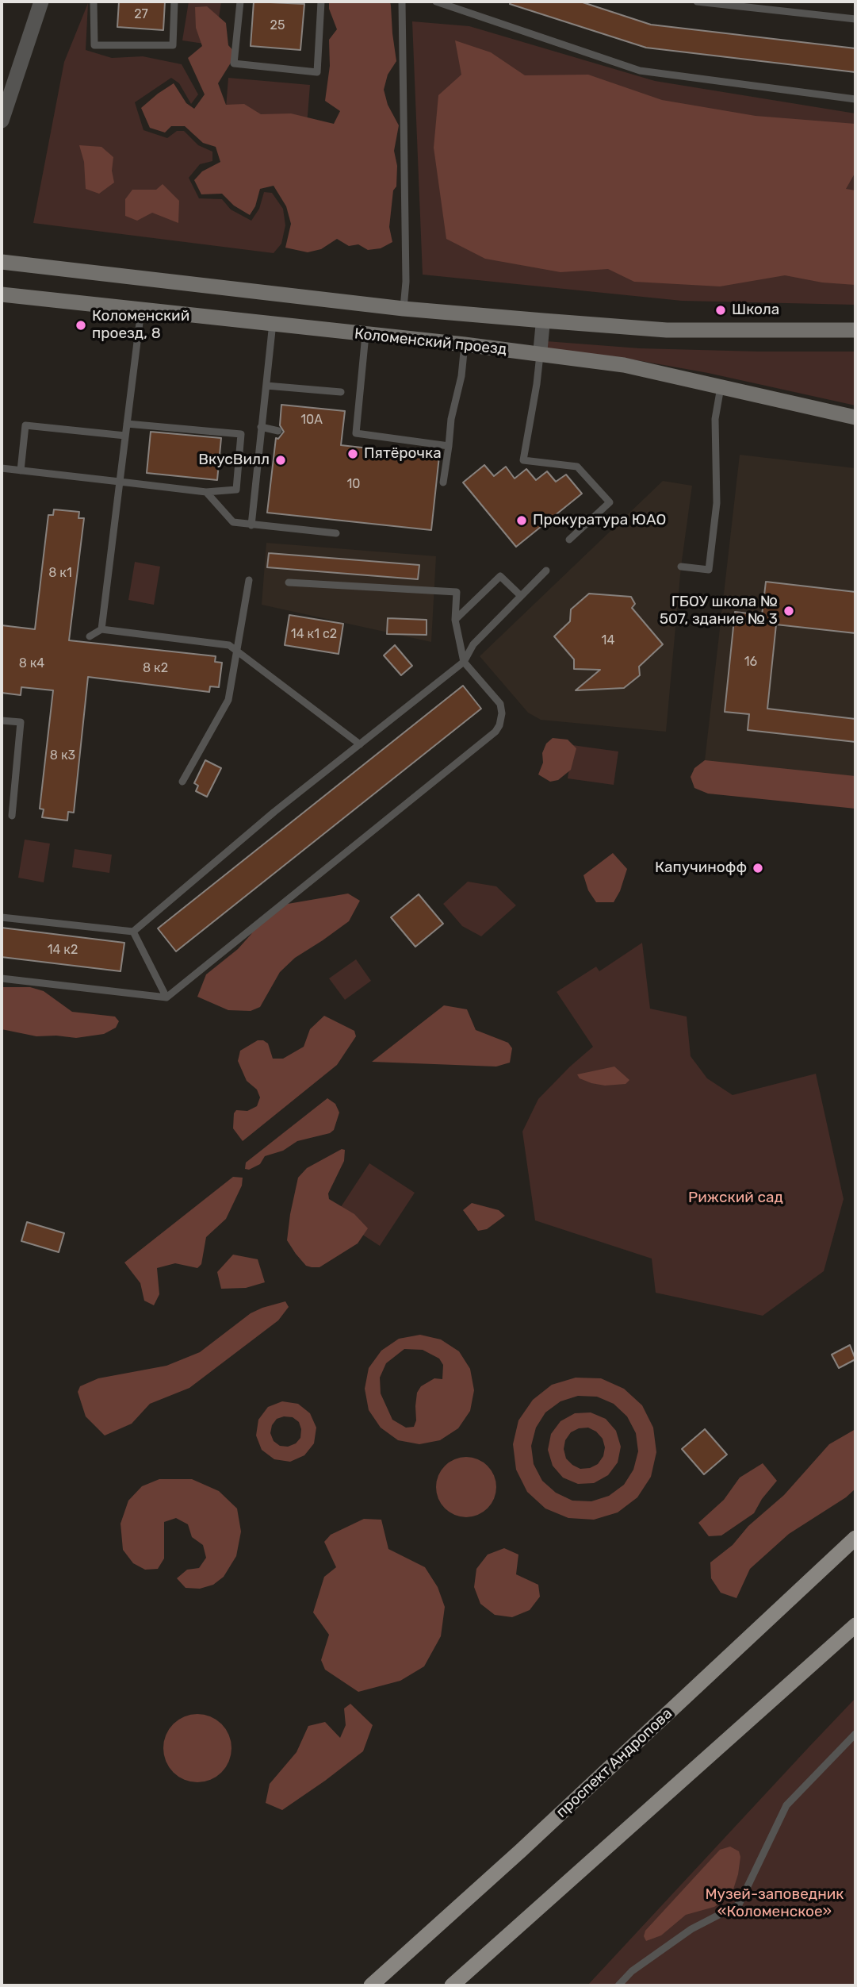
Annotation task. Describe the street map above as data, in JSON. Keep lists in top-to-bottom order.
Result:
{
  "streets": {
    "main road": ["Коломенский проезд", "проспект Андропова"]
  },
  "parks": ["Рижский сад", "Музей-заповедник «Коломенское»"],
  "places": [
    "Школа",
    "Коломенский проезд, 8",
    "Пятёрочка",
    "ВкусВилл",
    "Прокуратура ЮАО",
    "ГБОУ школа № 507, здание № 3",
    "Капучинофф"
  ],
  "house_numbers": [
    "27",
    "25",
    "10А",
    "10",
    "8 к1",
    "14 к1 с2",
    "14",
    "16",
    "8 к4",
    "8 к2",
    "8 к3",
    "14 к2"
  ]
}
